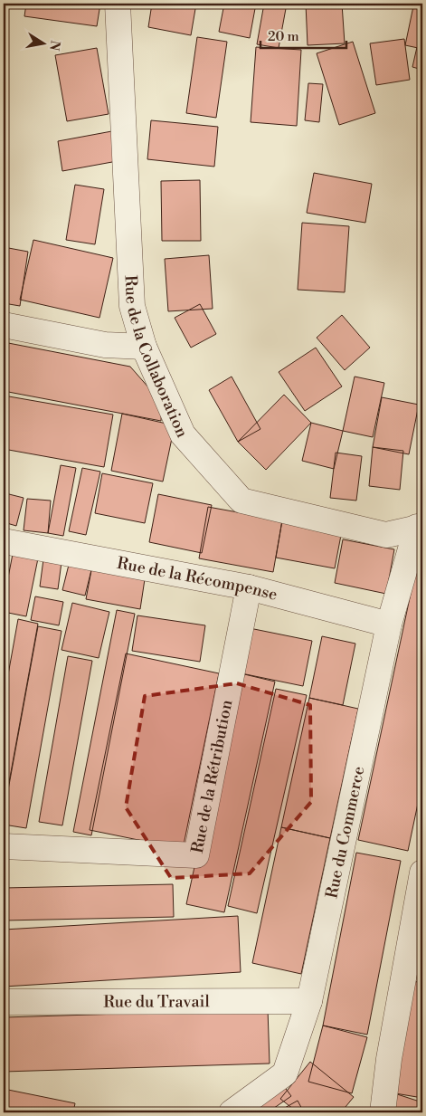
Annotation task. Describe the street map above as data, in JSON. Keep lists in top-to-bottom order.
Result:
{
  "streets": {
    "street": [
      "Rue de la Collaboration",
      "Rue de la Récompense",
      "Rue de la Rétribution",
      "Rue du Commerce",
      "Rue du Travail"
    ]
  },
  "crossings": [
    ["Rue de la Collaboration", "Rue du Commerce"],
    ["Rue de la Récompense", "Rue de la Rétribution"],
    ["Rue de la Récompense", "Rue du Commerce"],
    ["Rue du Commerce", "Rue du Travail"]
  ],
  "scale_bar": "20 m",
  "north": "right"
}
